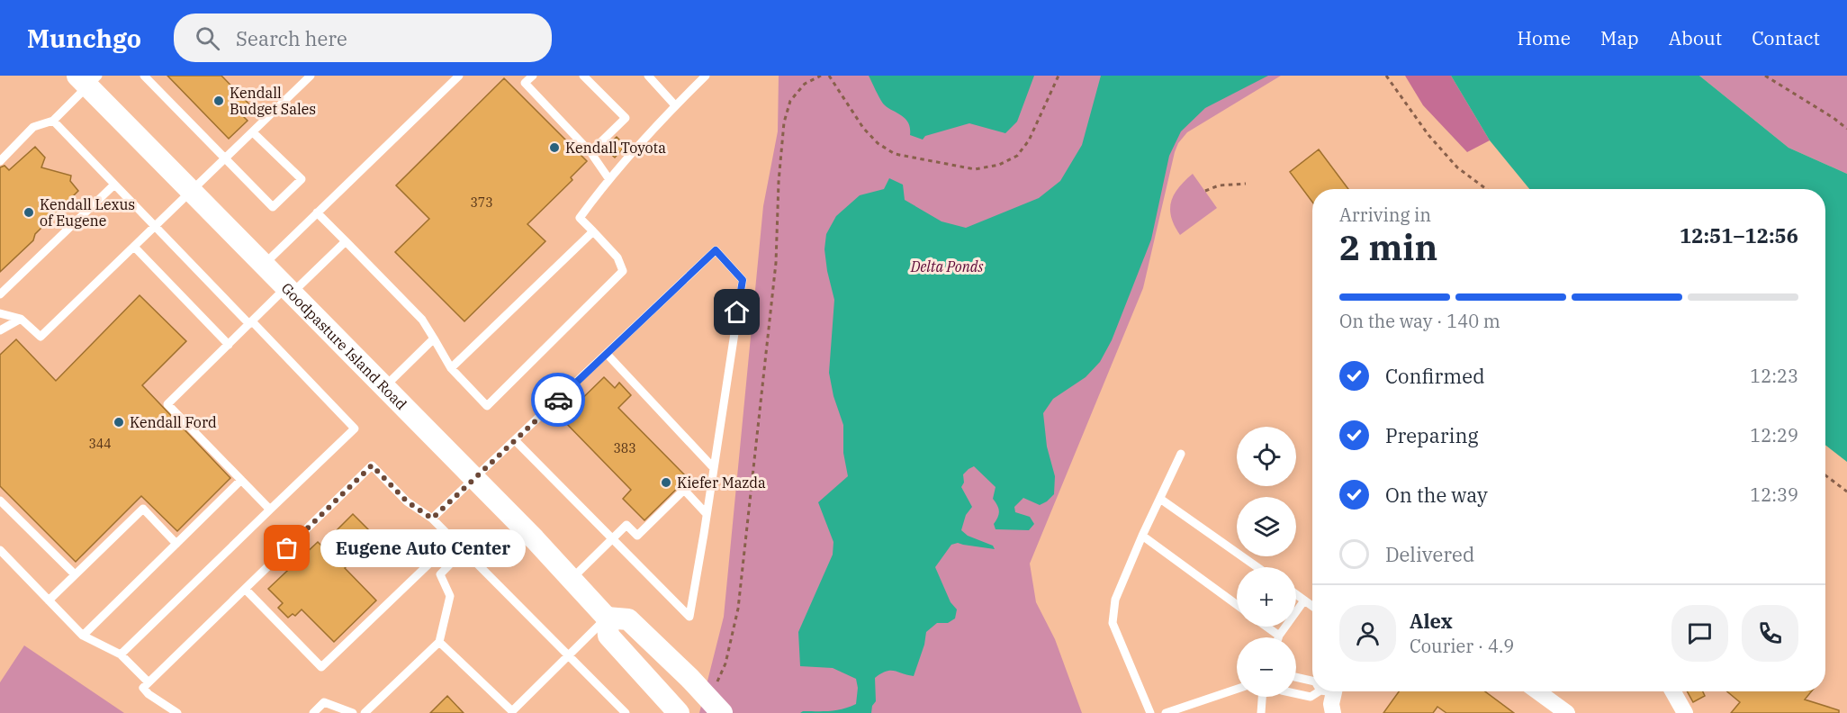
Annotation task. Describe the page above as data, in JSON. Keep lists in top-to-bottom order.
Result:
{
  "streets": {
    "main road": ["Goodpasture Island Road"]
  },
  "parks": ["Delta Ponds"],
  "places": [
    "Kendall Budget Sales",
    "Kendall Toyota",
    "Kendall Lexus of Eugene",
    "Kendall Ford",
    "Kiefer Mazda",
    "Eugene Auto Center"
  ],
  "house_numbers": ["373", "344", "383"],
  "page": {
    "header": "Munchgo",
    "search": "Search here",
    "nav": [
      "Home",
      "Map",
      "About",
      "Contact"
    ],
    "heading": ["2 min", "Arriving in", "12:51–12:56"],
    "panel": ["Alex", "Courier · 4.9"],
    "bar": "On the way · 140 m",
    "list": [
      ["Confirmed", "12:23"],
      ["Preparing", "12:29"],
      ["On the way", "12:39"],
      "Delivered"
    ],
    "map_buttons": ["+", "−"],
    "bubble": "Eugene Auto Center"
  }
}
